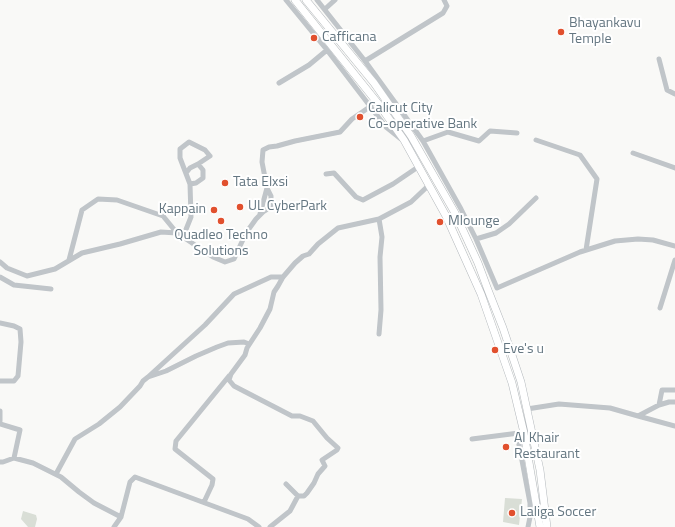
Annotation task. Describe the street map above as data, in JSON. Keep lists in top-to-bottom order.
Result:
{
  "places": [
    "Bhayankavu Temple",
    "Cafficana",
    "Calicut City Co-operative Bank",
    "Tata Elxsi",
    "UL CyberPark",
    "Kappain",
    "Quadleo Techno Solutions",
    "Mlounge",
    "Eve's u",
    "Al Khair Restaurant",
    "Laliga Soccer"
  ]
}
